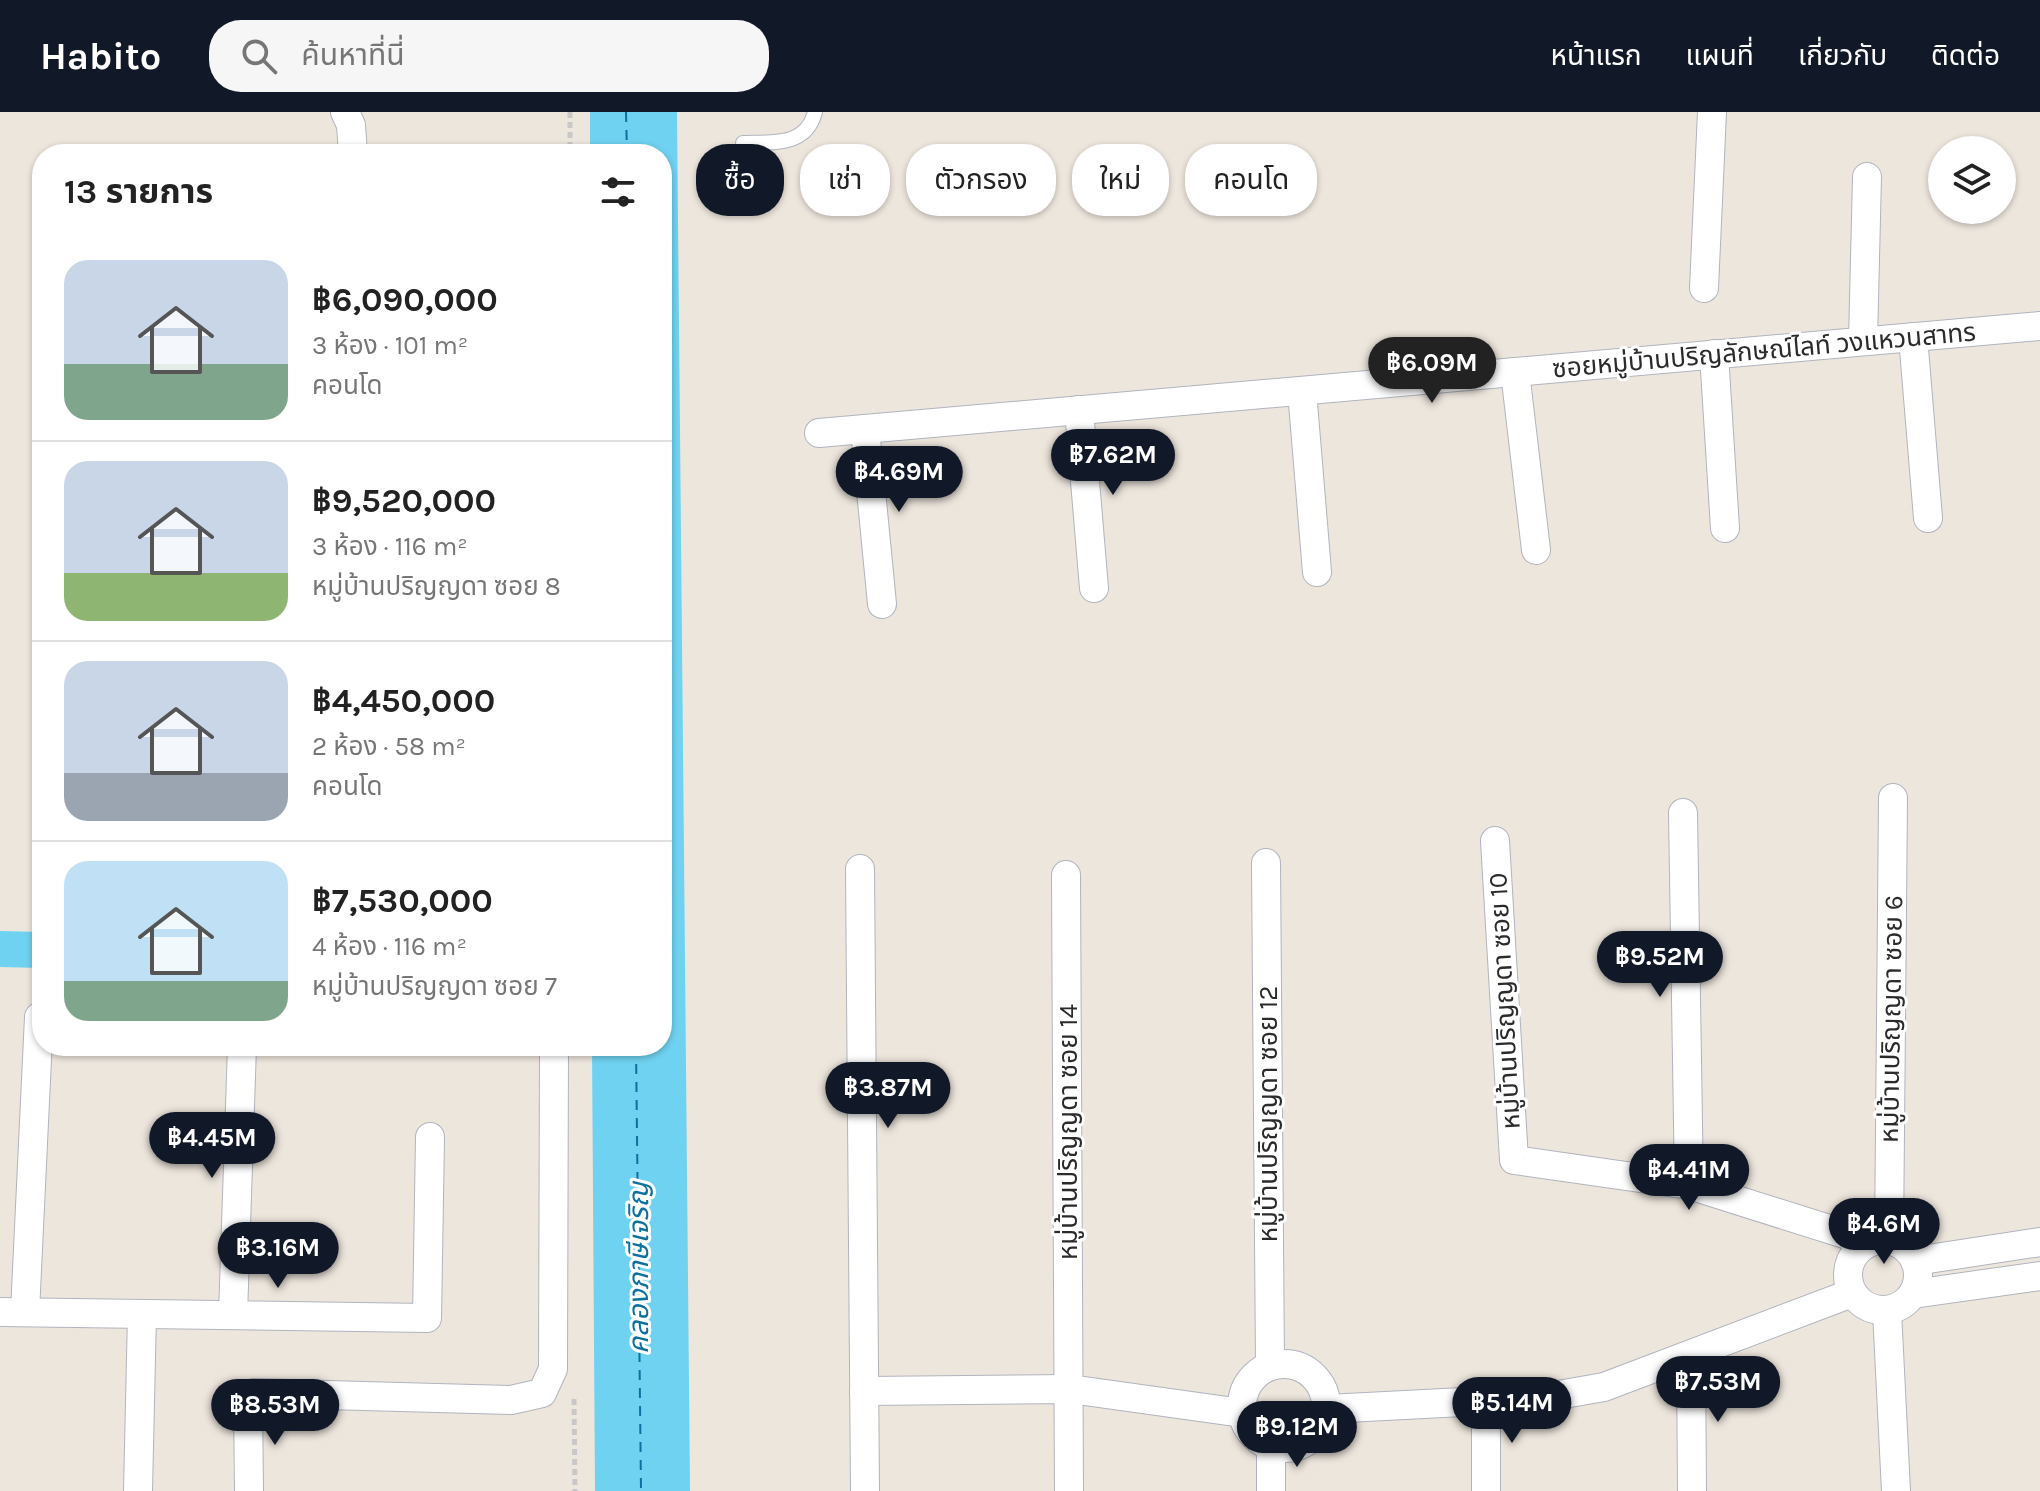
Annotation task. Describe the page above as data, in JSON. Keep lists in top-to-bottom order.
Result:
{
  "streets": {
    "street": [
      "ซอยหมู่บ้านปริญลักษณ์ไลท์ วงแหวนสาทร",
      "หมู่บ้านปริญญดา ซอย 10",
      "หมู่บ้านปริญญดา ซอย 6",
      "หมู่บ้านปริญญดา ซอย 12",
      "หมู่บ้านปริญญดา ซอย 14"
    ]
  },
  "water": ["คลองภาษีเจริญ"],
  "page": {
    "header": "Habito",
    "search": "ค้นหาที่นี่",
    "nav": [
      "หน้าแรก",
      "แผนที่",
      "เกี่ยวกับ",
      "ติดต่อ"
    ],
    "chip": [
      "ซื้อ",
      "เช่า",
      "ตัวกรอง",
      "ใหม่",
      "คอนโด"
    ],
    "heading": "13 รายการ",
    "list": [
      {
        "name": "฿6,090,000",
        "note": "3 ห้อง · 101 m² · คอนโด"
      },
      {
        "name": "฿9,520,000",
        "note": "3 ห้อง · 116 m² · หมู่บ้านปริญญดา ซอย 8"
      },
      {
        "name": "฿4,450,000",
        "note": "2 ห้อง · 58 m² · คอนโด"
      },
      {
        "name": "฿7,530,000",
        "note": "4 ห้อง · 116 m² · หมู่บ้านปริญญดา ซอย 7"
      }
    ],
    "price": [
      "฿6.09M",
      "฿7.62M",
      "฿4.69M",
      "฿9.52M",
      "฿3.87M",
      "฿4.45M",
      "฿4.41M",
      "฿4.6M",
      "฿3.16M",
      "฿7.53M",
      "฿5.14M",
      "฿8.53M",
      "฿9.12M"
    ]
  }
}
